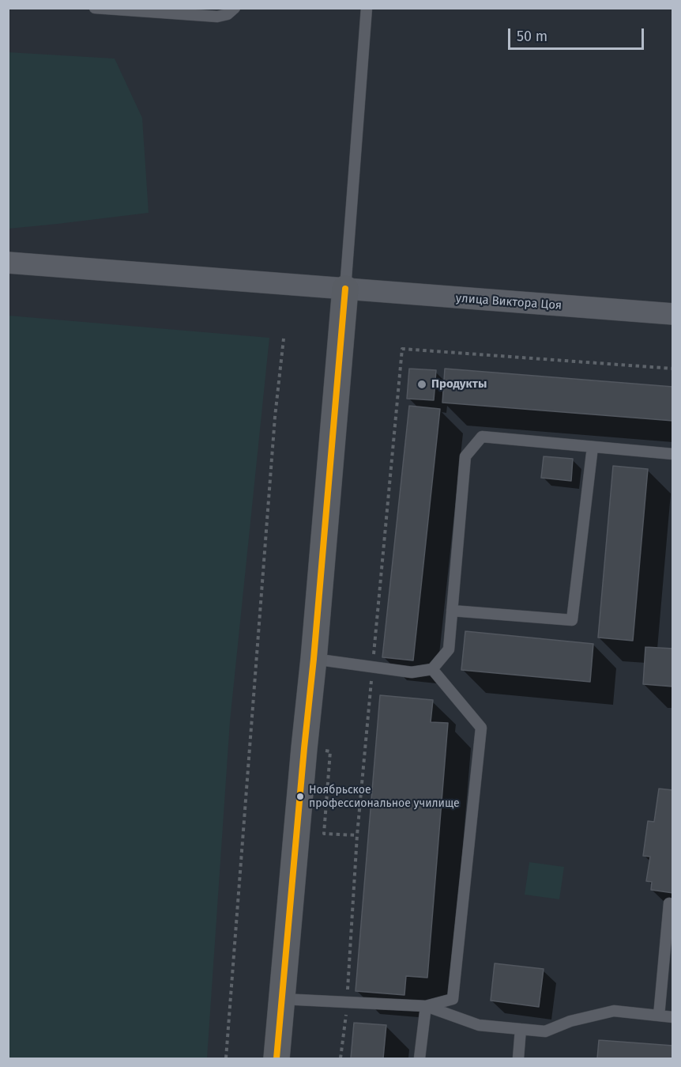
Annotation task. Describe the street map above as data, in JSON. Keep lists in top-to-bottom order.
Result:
{
  "streets": {
    "street": ["улица Виктора Цоя"]
  },
  "places": ["Продукты", "Ноябрьское профессиональное училище"],
  "scale_bar": "50 m"
}
